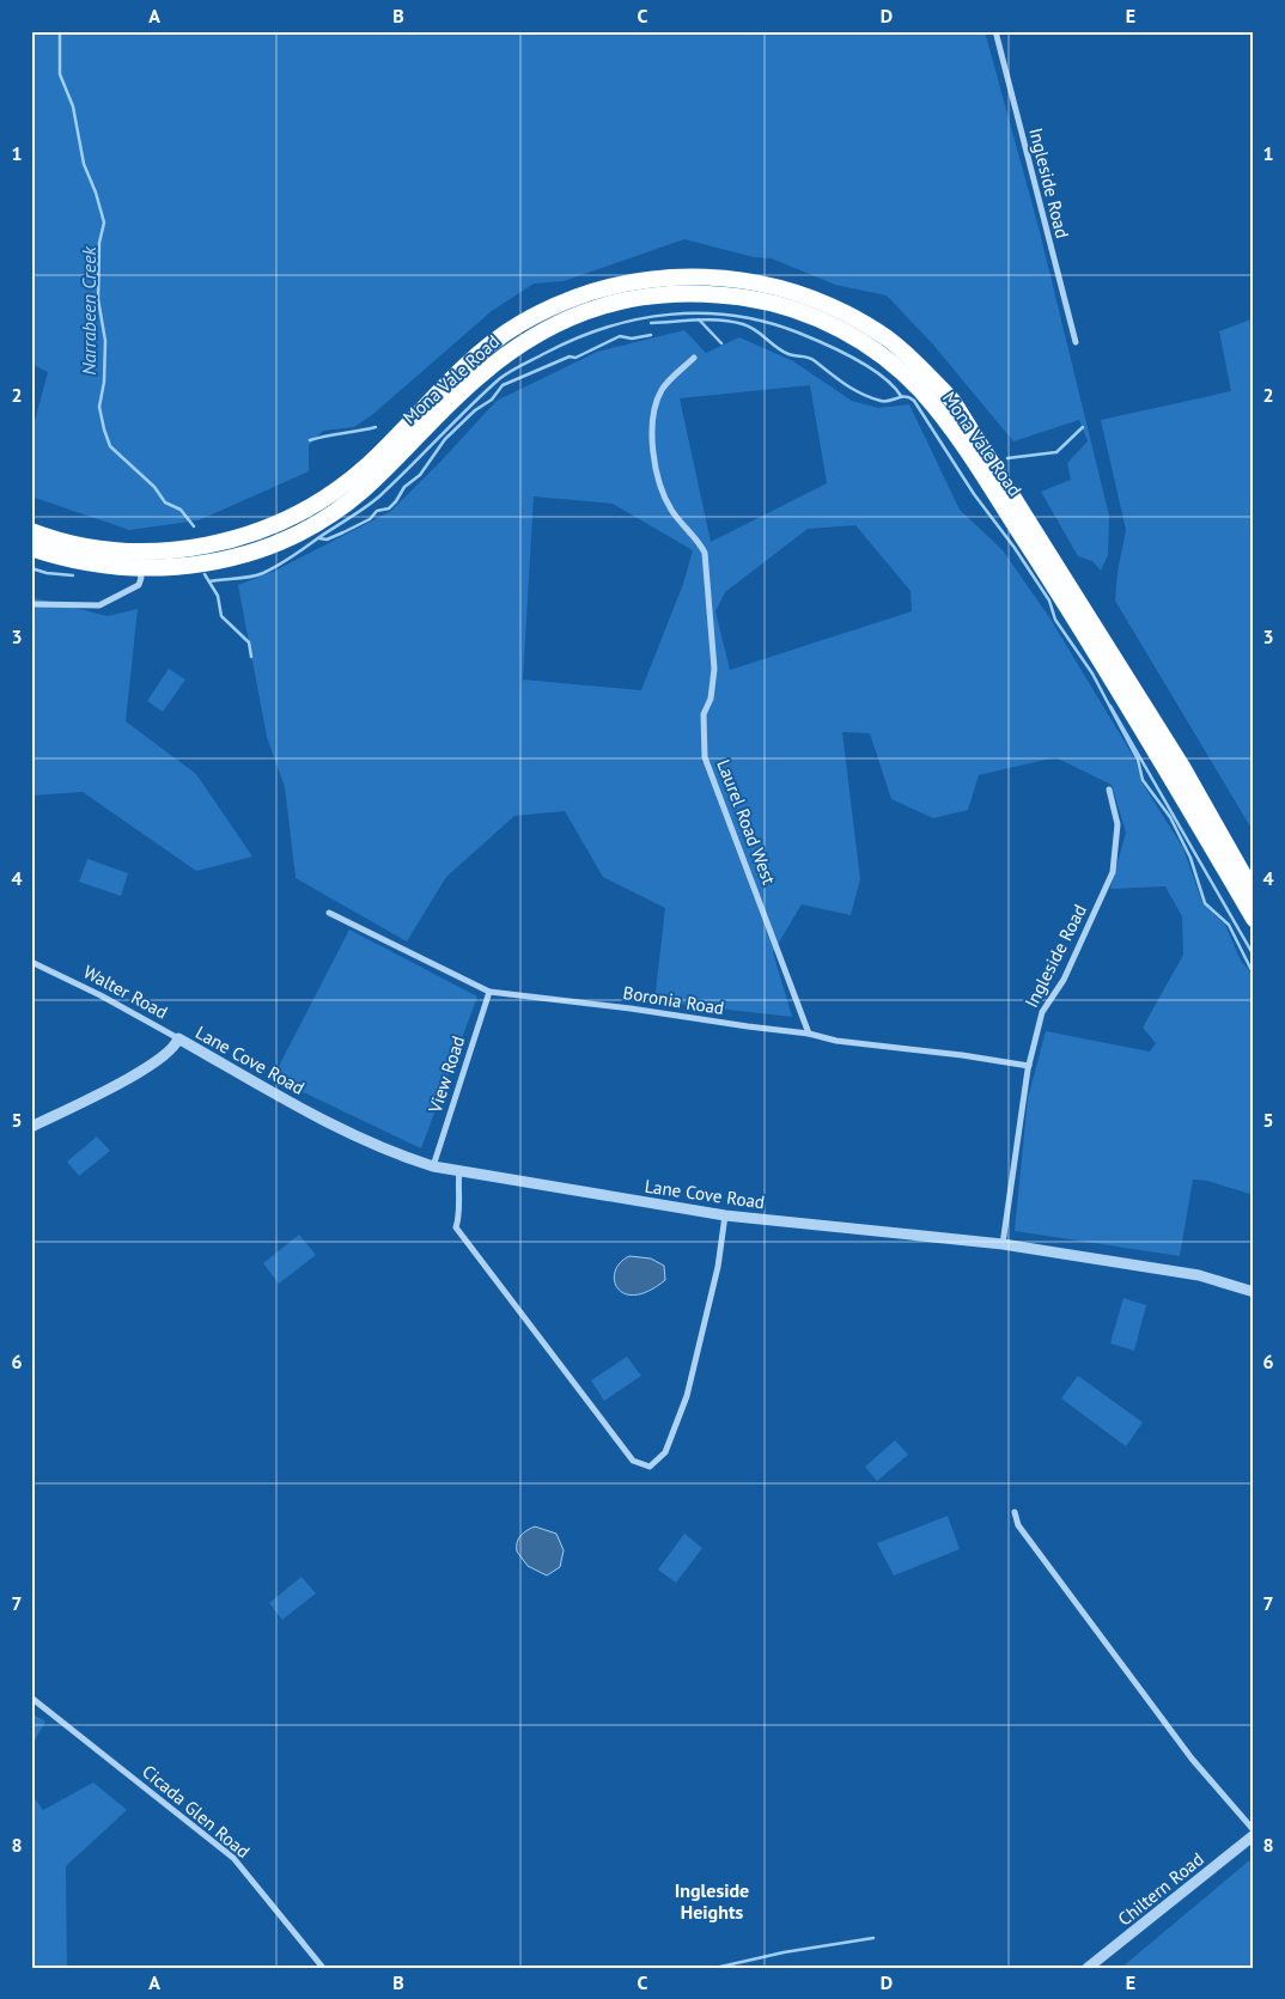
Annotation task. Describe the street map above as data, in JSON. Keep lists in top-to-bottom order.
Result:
{
  "streets": {
    "highway": ["Mona Vale Road"],
    "street": [
      "Ingleside Road",
      "Laurel Road West",
      "Walter Road",
      "Boronia Road",
      "Lane Cove Road",
      "View Road",
      "Cicada Glen Road",
      "Chiltern Road"
    ]
  },
  "crossings": [
    ["Ingleside Road", "Boronia Road"],
    ["Ingleside Road", "Lane Cove Road"],
    ["Laurel Road West", "Boronia Road"],
    ["Walter Road", "Lane Cove Road"],
    ["Boronia Road", "View Road"],
    ["Lane Cove Road", "View Road"]
  ],
  "districts": ["Ingleside Heights"],
  "water": ["Narrabeen Creek"],
  "grid": {
    "columns": [
      "A",
      "B",
      "C",
      "D",
      "E"
    ],
    "rows": [
      "1",
      "2",
      "3",
      "4",
      "5",
      "6",
      "7",
      "8"
    ]
  }
}
